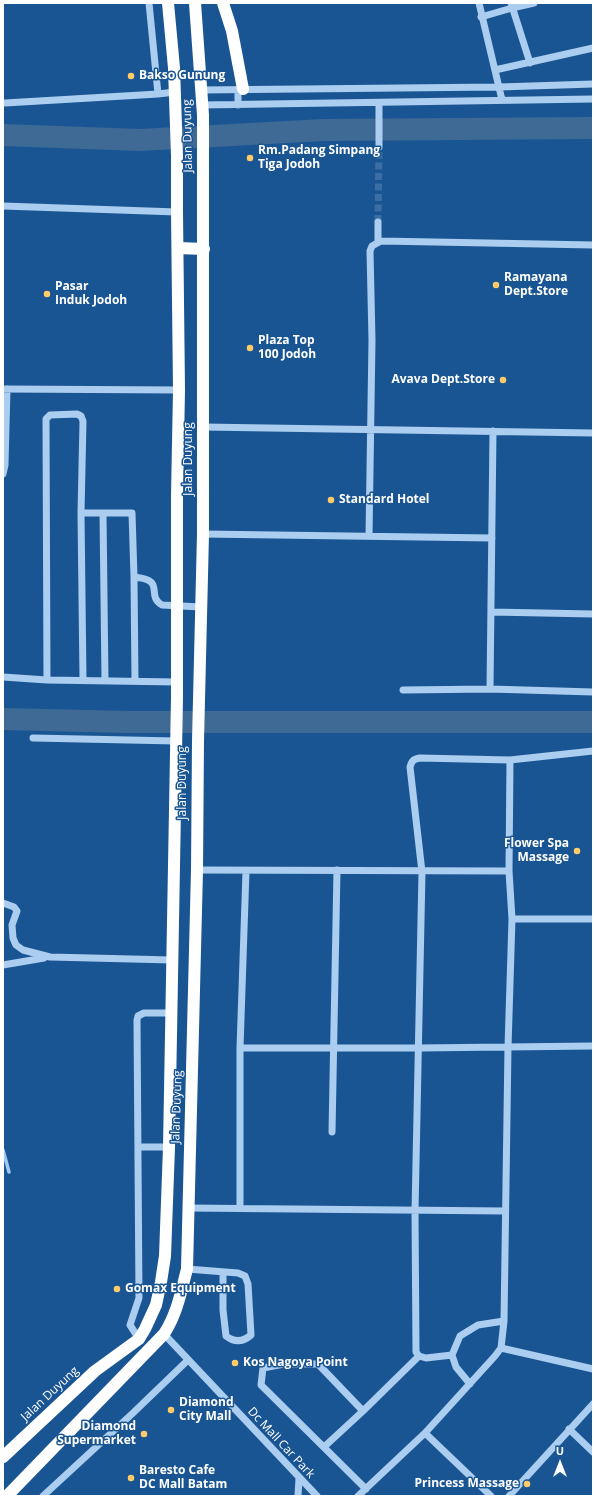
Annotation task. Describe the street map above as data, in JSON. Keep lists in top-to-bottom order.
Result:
{
  "streets": {
    "highway": ["Jalan Duyung"],
    "street": ["Dc Mall Car Park"]
  },
  "crossings": [
    ["Jalan Duyung", "Dc Mall Car Park"]
  ],
  "places": [
    "Bakso Gunung",
    "Rm.Padang Simpang Tiga Jodoh",
    "Ramayana Dept.Store",
    "Pasar Induk Jodoh",
    "Plaza Top 100 Jodoh",
    "Avava Dept.Store",
    "Standard Hotel",
    "Flower Spa Massage",
    "Gomax Equipment",
    "Kos Nagoya Point",
    "Diamond City Mall",
    "Diamond Supermarket",
    "Baresto Cafe DC Mall Batam",
    "Princess Massage"
  ],
  "north": "top"
}
